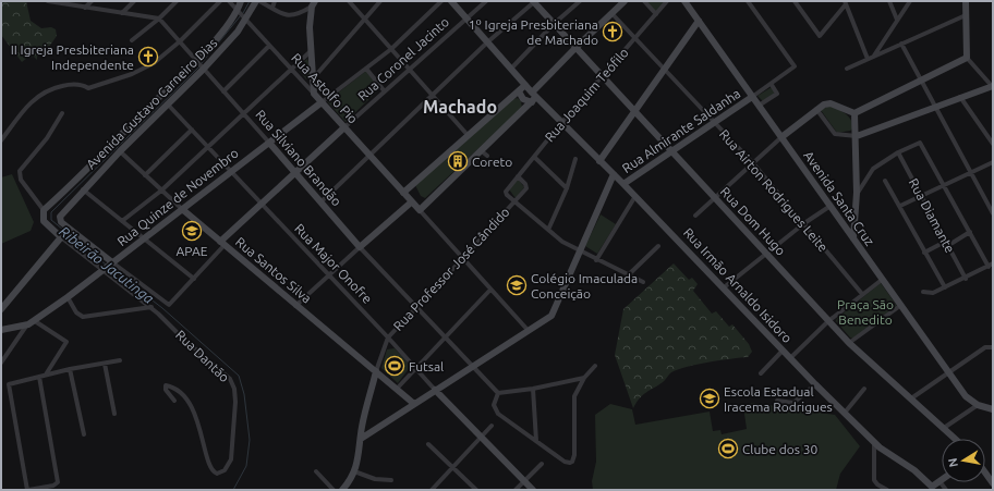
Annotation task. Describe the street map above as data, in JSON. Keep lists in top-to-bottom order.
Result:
{
  "streets": {
    "street": [
      "Rua Coronel Jacinto",
      "Rua Astolfo Pio",
      "Rua Joaquim Teófilo",
      "Avenida Gustavo Carneiro Dias",
      "Rua Almirante Saldanha",
      "Rua Silviano Brandão",
      "Rua Airton Rodrigues Leite",
      "Rua Quinze de Novembro",
      "Avenida Santa Cruz",
      "Rua Diamante",
      "Rua Dom Hugo",
      "Rua Major Onofre",
      "Rua Professor José Cândido",
      "Rua Santos Silva",
      "Rua Irmão Arnaldo Isidoro",
      "Rua Dantão"
    ]
  },
  "crossings": [
    ["Rua Coronel Jacinto", "Rua Astolfo Pio"],
    ["Rua Coronel Jacinto", "Avenida Gustavo Carneiro Dias"],
    ["Rua Coronel Jacinto", "Rua Silviano Brandão"],
    ["Rua Coronel Jacinto", "Rua Quinze de Novembro"],
    ["Rua Coronel Jacinto", "Rua Major Onofre"],
    ["Rua Coronel Jacinto", "Rua Santos Silva"],
    ["Rua Astolfo Pio", "Avenida Gustavo Carneiro Dias"],
    ["Rua Astolfo Pio", "Rua Quinze de Novembro"],
    ["Rua Joaquim Teófilo", "Rua Airton Rodrigues Leite"],
    ["Rua Joaquim Teófilo", "Rua Dom Hugo"],
    ["Rua Joaquim Teófilo", "Rua Professor José Cândido"],
    ["Rua Joaquim Teófilo", "Rua Irmão Arnaldo Isidoro"],
    ["Avenida Gustavo Carneiro Dias", "Rua Silviano Brandão"],
    ["Avenida Gustavo Carneiro Dias", "Rua Quinze de Novembro"],
    ["Avenida Gustavo Carneiro Dias", "Rua Major Onofre"],
    ["Avenida Gustavo Carneiro Dias", "Rua Santos Silva"],
    ["Rua Almirante Saldanha", "Rua Airton Rodrigues Leite"],
    ["Rua Almirante Saldanha", "Avenida Santa Cruz"],
    ["Rua Almirante Saldanha", "Rua Dom Hugo"],
    ["Rua Almirante Saldanha", "Rua Irmão Arnaldo Isidoro"],
    ["Rua Silviano Brandão", "Rua Quinze de Novembro"],
    ["Rua Silviano Brandão", "Rua Professor José Cândido"],
    ["Rua Quinze de Novembro", "Rua Major Onofre"],
    ["Rua Quinze de Novembro", "Rua Santos Silva"],
    ["Rua Major Onofre", "Rua Professor José Cândido"]
  ],
  "districts": ["Machado"],
  "water": ["Ribeirão Jacutinga"],
  "parks": ["Praça São Benedito"],
  "places": {
    "church": ["1º Igreja Presbiteriana de Machado", "II Igreja Presbiteriana Independente"],
    "building": ["Coreto"],
    "school or university": ["APAE", "Colégio Imaculada Conceição", "Escola Estadual Iracema Rodrigues"],
    "sports": ["Futsal", "Clube dos 30"]
  },
  "north": "left"
}
